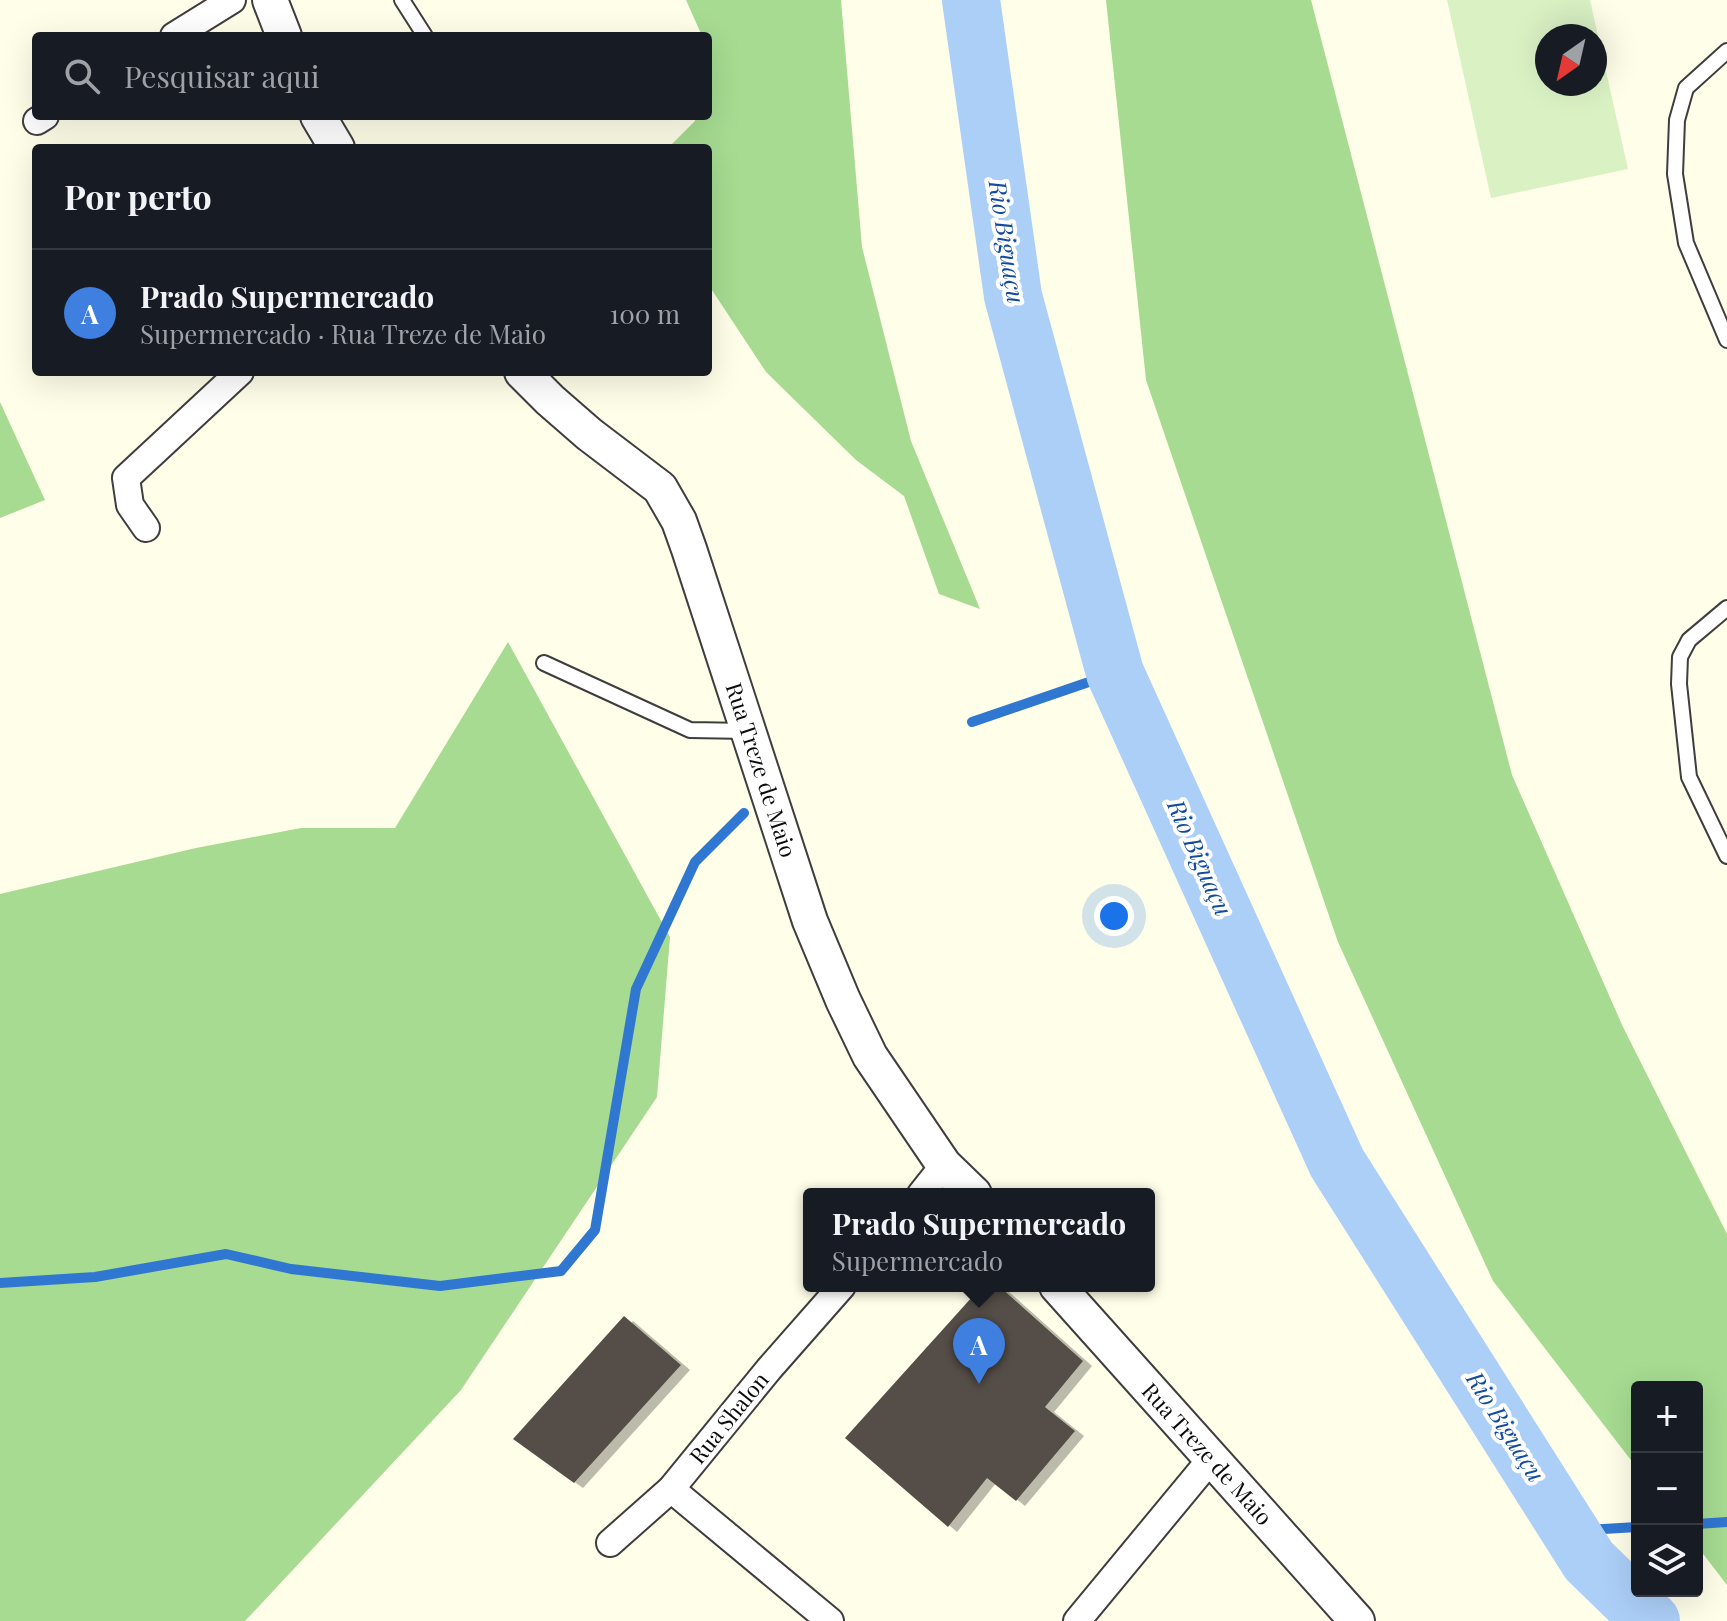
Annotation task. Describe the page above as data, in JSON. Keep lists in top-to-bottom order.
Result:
{
  "streets": {
    "street": ["Rua Treze de Maio", "Rua Shalon"]
  },
  "water": ["Rio Biguaçu"],
  "north": "bottom left",
  "page": {
    "search": "Pesquisar aqui",
    "heading": "Por perto",
    "list": [
      {
        "mark": "A",
        "name": "Prado Supermercado",
        "note": "Supermercado · Rua Treze de Maio",
        "value": "100 m"
      }
    ],
    "popup": ["Prado Supermercado", "Supermercado"],
    "pins": "A",
    "map_buttons": ["+", "−"]
  }
}
